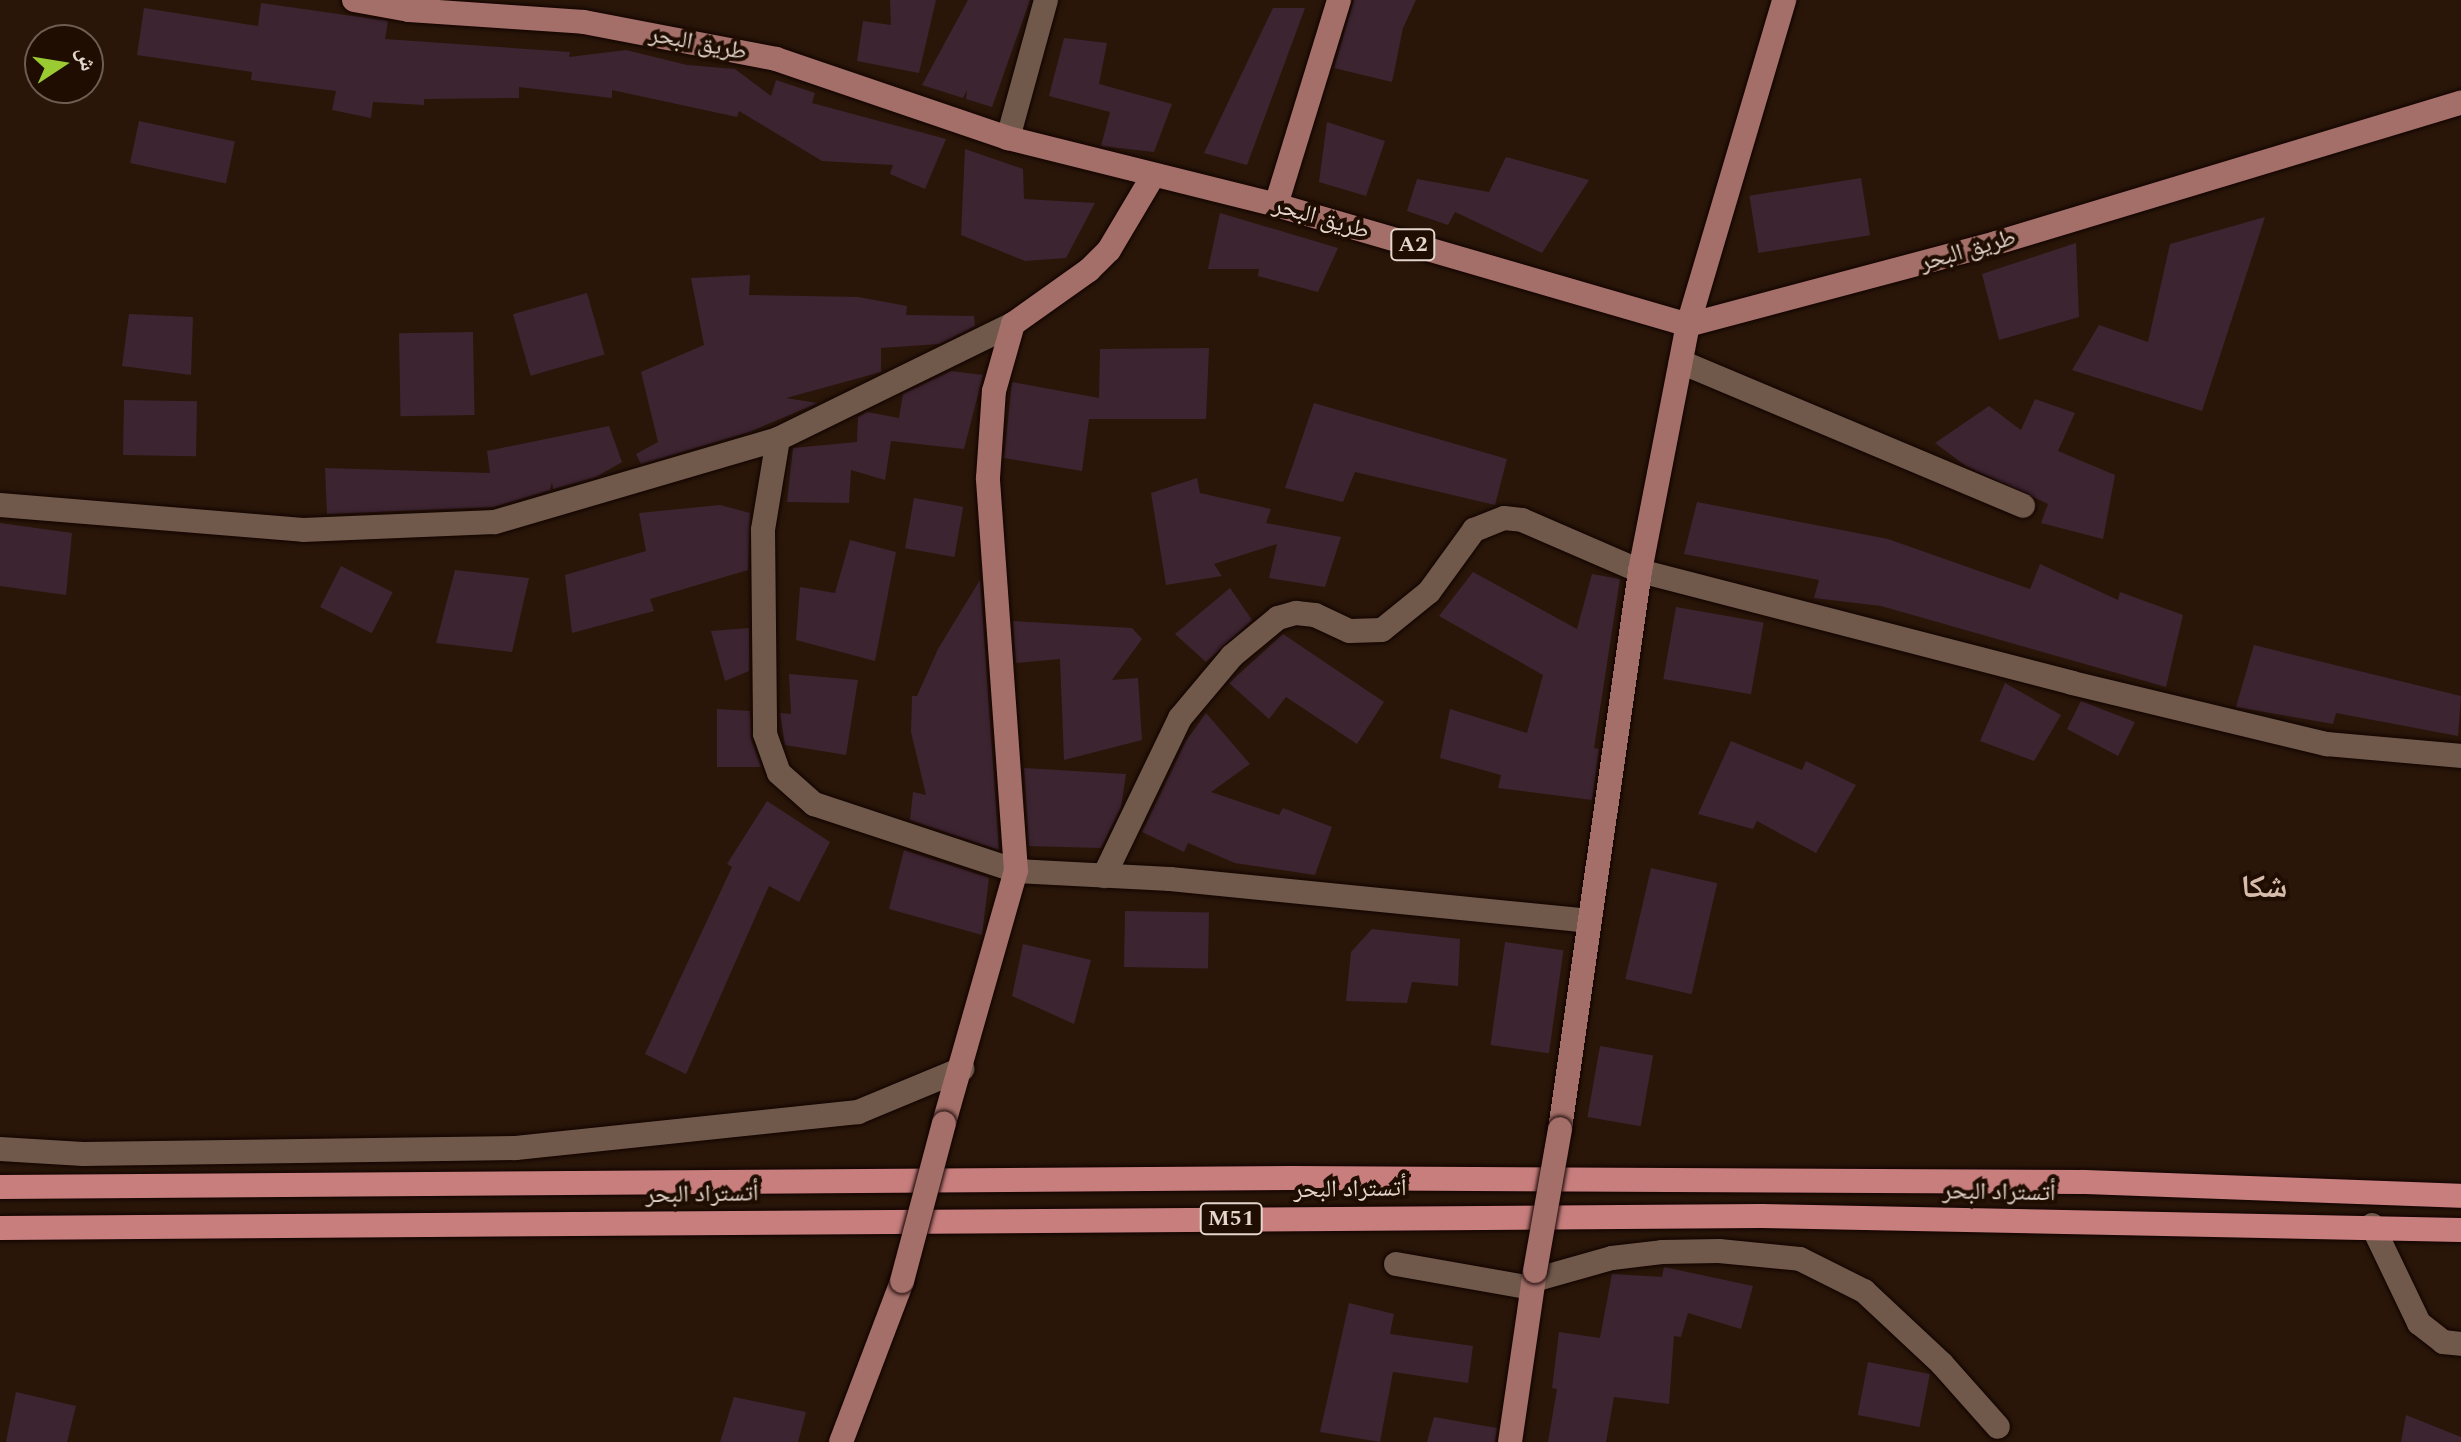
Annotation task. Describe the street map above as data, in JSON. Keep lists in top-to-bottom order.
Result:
{
  "streets": {
    "highway": ["أتستراد البحر", "M51"],
    "main road": ["طريق البحر", "A2"]
  },
  "districts": ["شكا"],
  "north": "right"
}
